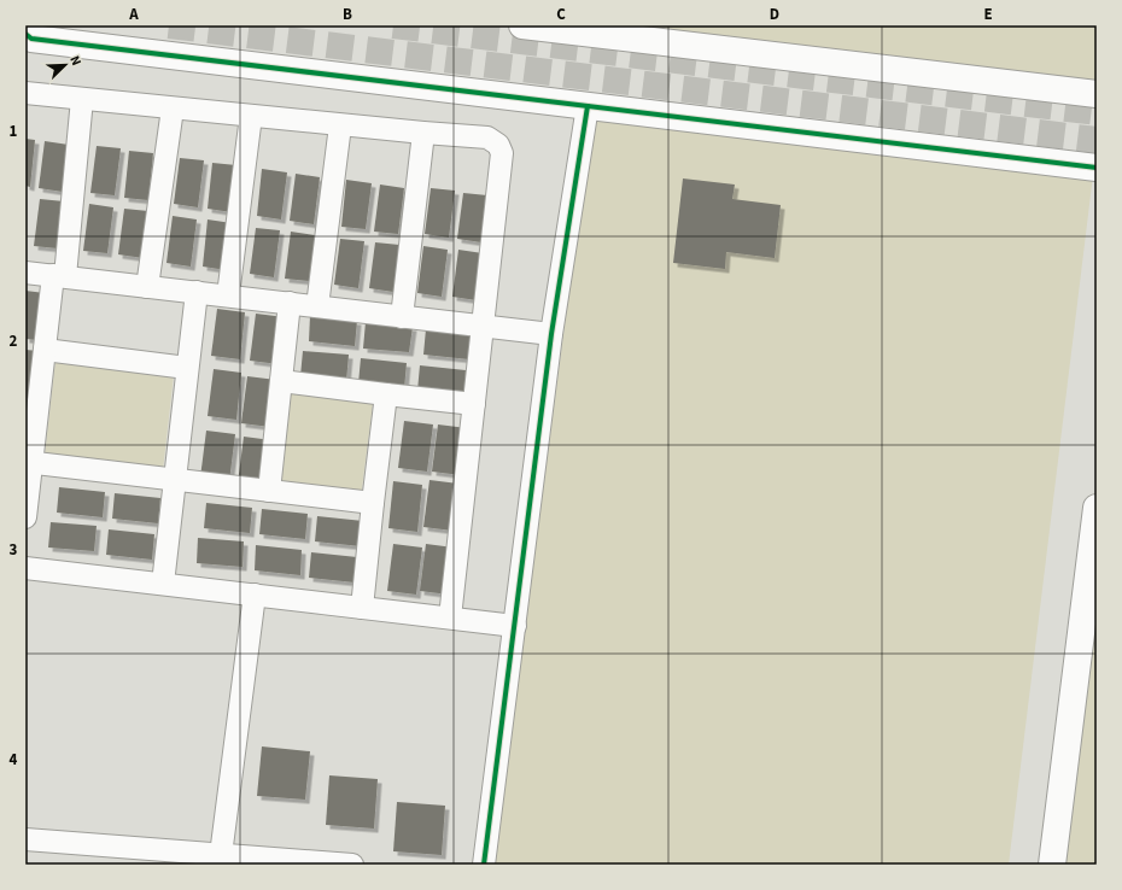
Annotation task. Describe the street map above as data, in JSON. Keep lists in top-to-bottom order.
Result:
{
  "north": "top right",
  "grid": {
    "columns": [
      "A",
      "B",
      "C",
      "D",
      "E"
    ],
    "rows": [
      "1",
      "2",
      "3",
      "4"
    ]
  }
}
